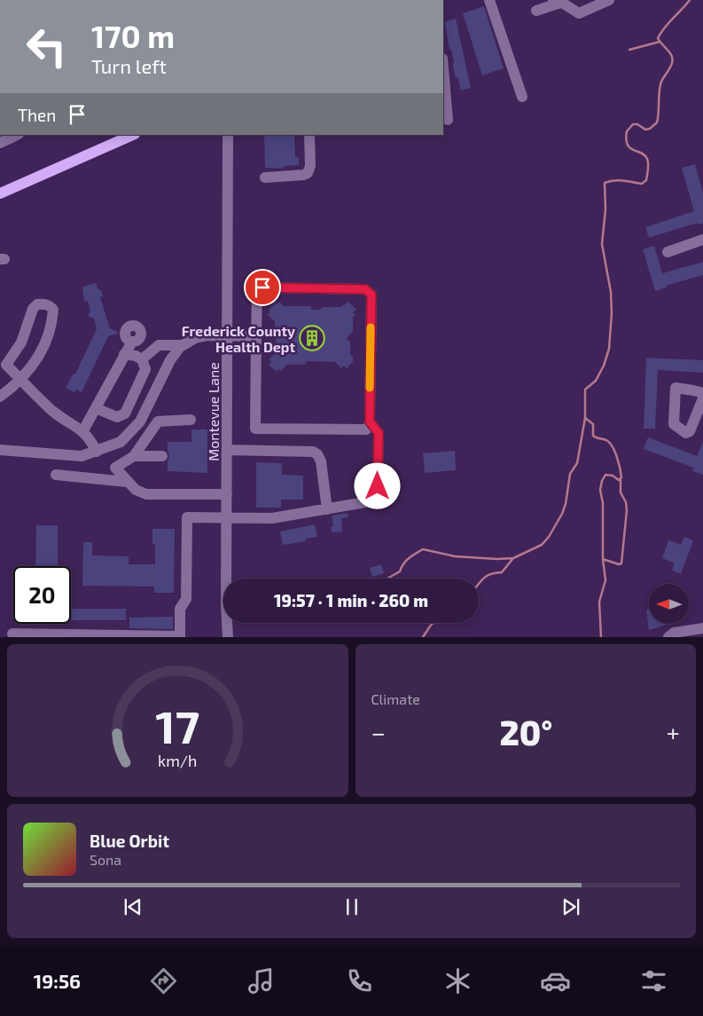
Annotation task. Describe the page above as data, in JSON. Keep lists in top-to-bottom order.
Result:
{
  "streets": {
    "street": ["Montevue Lane"]
  },
  "places": {
    "building": ["Frederick County Health Dept"]
  },
  "north": "left",
  "page": {
    "turn": ["170 m", "Turn left"],
    "then": "Then",
    "limit": "20",
    "trip": "19:57 · 1 min · 260 m",
    "tile": "Climate",
    "heat": ["−", "20°", "+"],
    "song": ["Blue Orbit", "Sona"],
    "tabs": "19:56",
    "gauge": ["17", "km/h"]
  }
}
